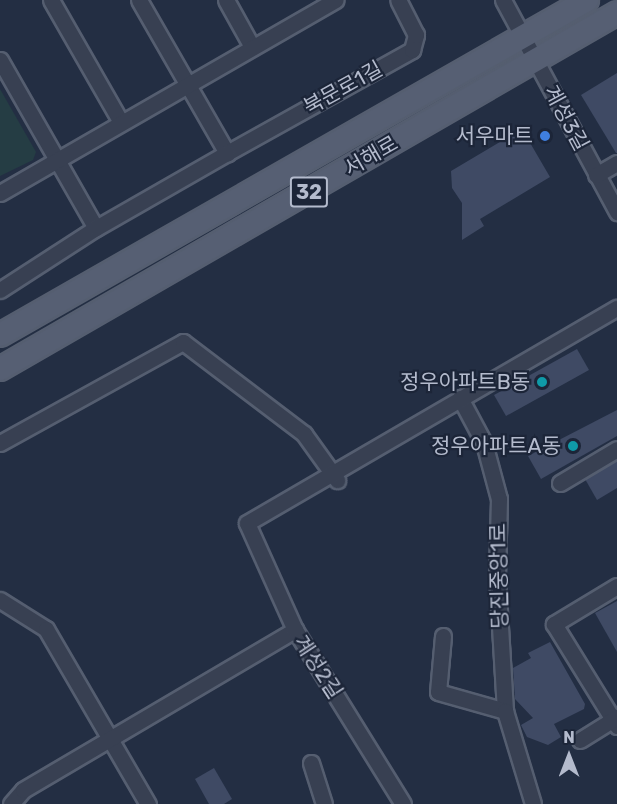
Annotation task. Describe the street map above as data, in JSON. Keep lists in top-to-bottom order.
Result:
{
  "streets": {
    "main road": ["서해로", "32"],
    "street": [
      "북문로1길",
      "계성3길",
      "당진중앙1로",
      "계성2길"
    ]
  },
  "crossings": [
    ["계성3길", "서해로"]
  ],
  "places": ["서우마트", "정우아파트B동", "정우아파트A동"],
  "north": "top"
}
